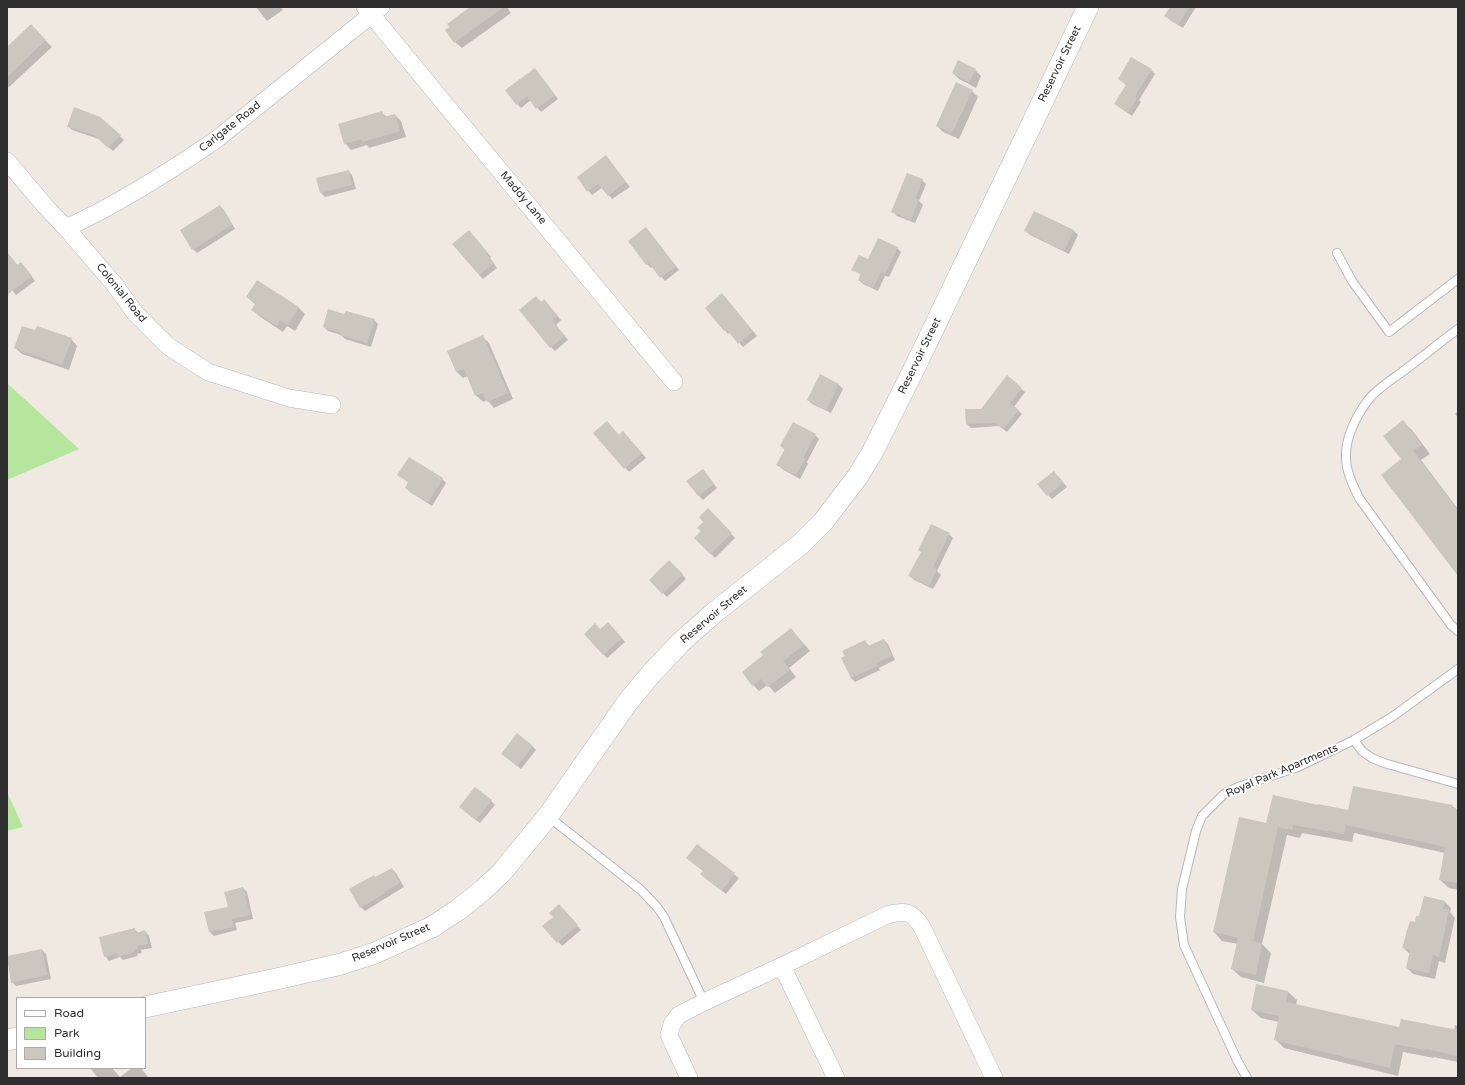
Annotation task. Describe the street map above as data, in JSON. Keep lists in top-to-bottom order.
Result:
{
  "streets": {
    "street": [
      "Reservoir Street",
      "Carlgate Road",
      "Maddy Lane",
      "Colonial Road"
    ],
    "lane": ["Royal Park Apartments"]
  },
  "crossings": [
    ["Carlgate Road", "Maddy Lane"],
    ["Carlgate Road", "Colonial Road"]
  ],
  "legend": ["Road", "Park", "Building"]
}
